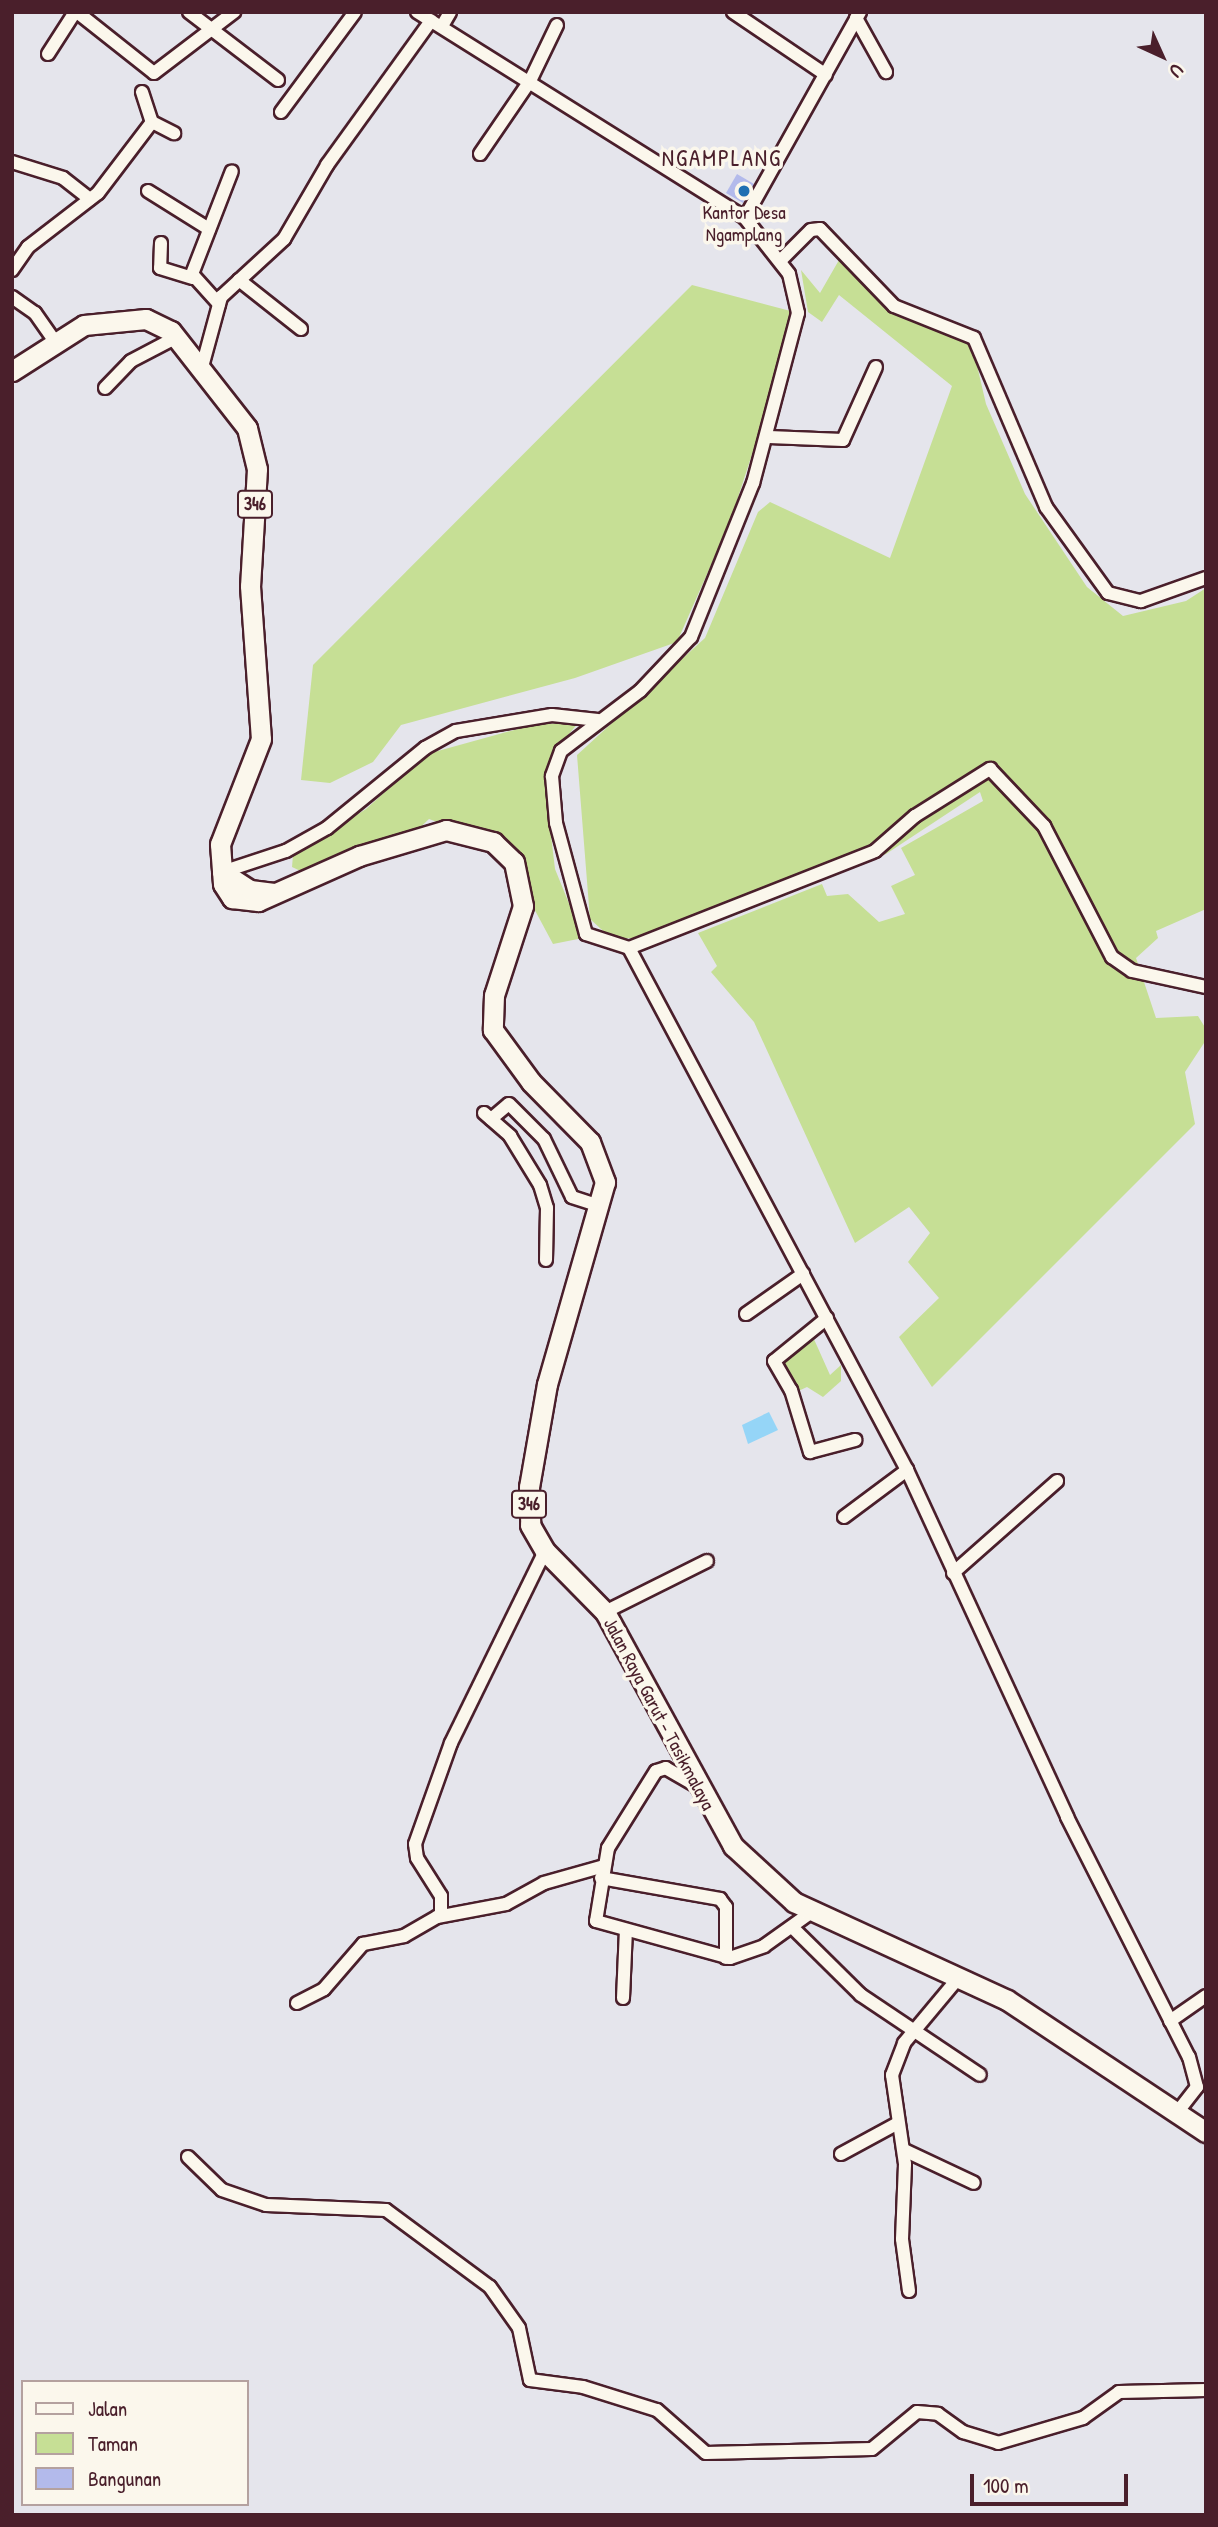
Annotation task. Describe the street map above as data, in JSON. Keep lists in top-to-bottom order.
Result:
{
  "streets": {
    "main road": ["346", "Jalan Raya Garut - Tasikmalaya"]
  },
  "crossings": [
    ["346", "Jalan Raya Garut - Tasikmalaya"]
  ],
  "districts": ["NGAMPLANG"],
  "places": ["Kantor Desa Ngamplang"],
  "legend": ["Jalan", "Taman", "Bangunan"],
  "scale_bar": "100 m",
  "north": "bottom right"
}
